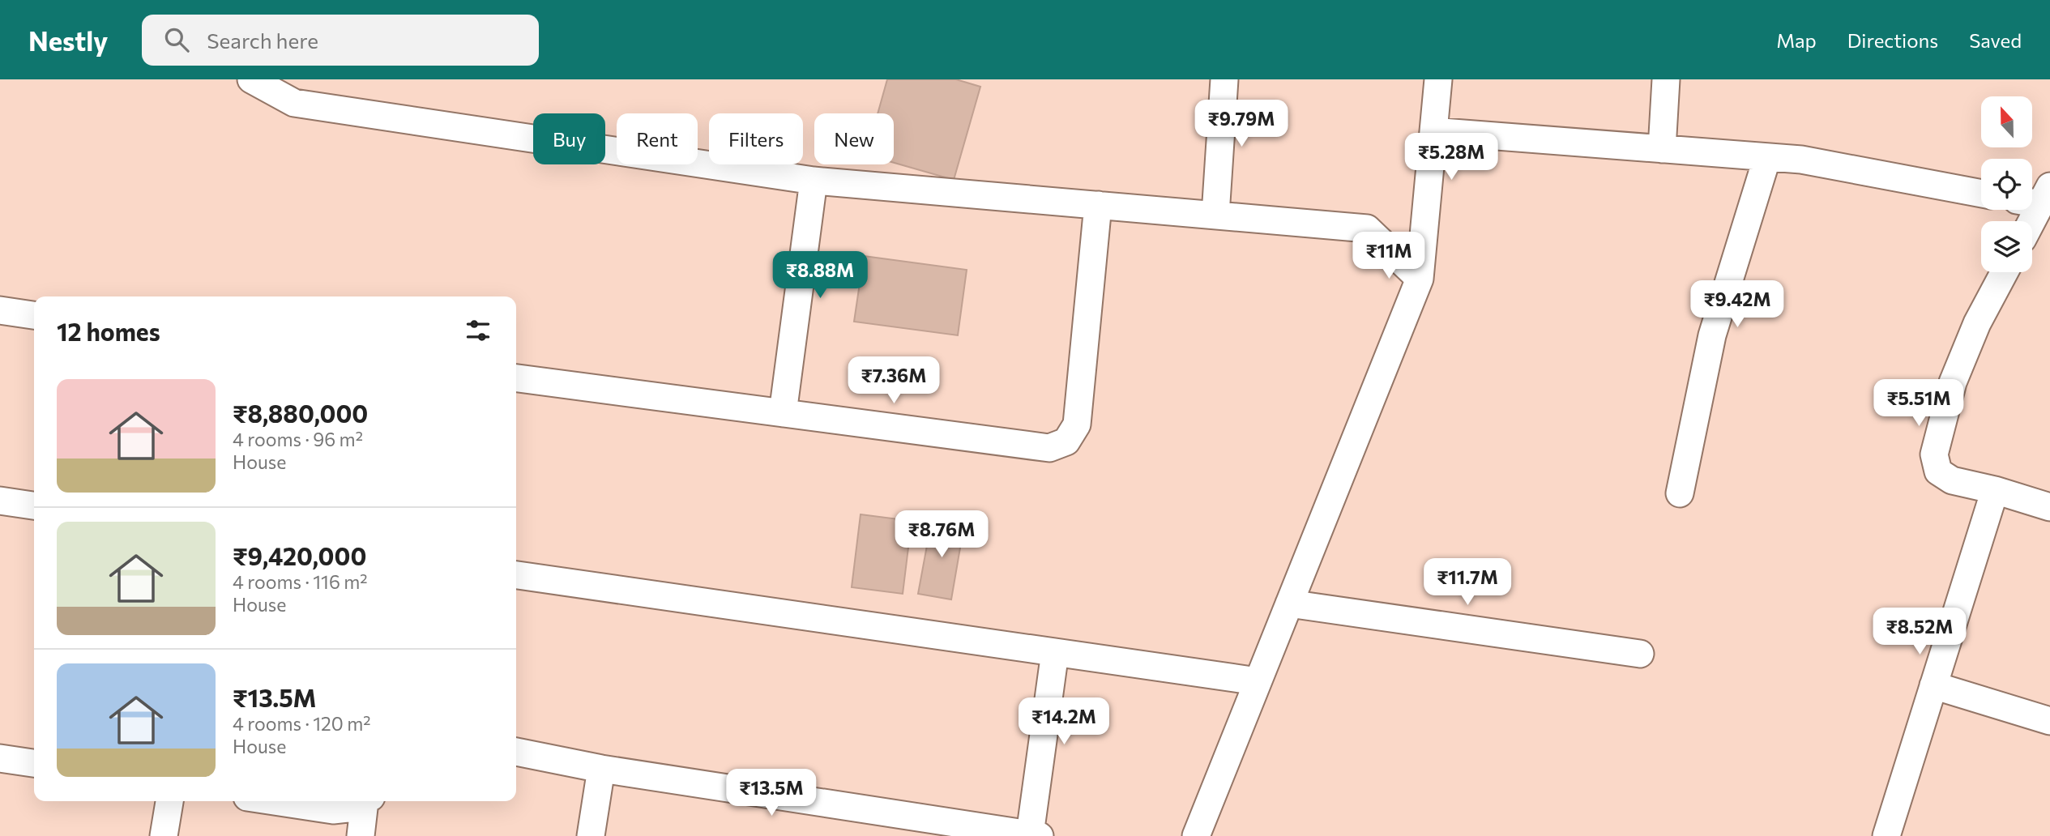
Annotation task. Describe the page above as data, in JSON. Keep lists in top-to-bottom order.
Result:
{
  "north": "top",
  "page": {
    "header": "Nestly",
    "search": "Search here",
    "nav": ["Map", "Directions", "Saved"],
    "price": [
      "₹9.79M",
      "₹5.28M",
      "₹11M",
      "₹8.88M",
      "₹9.42M",
      "₹7.36M",
      "₹5.51M",
      "₹8.76M",
      "₹11.7M",
      "₹8.52M",
      "₹14.2M",
      "₹13.5M"
    ],
    "chip": [
      "Buy",
      "Rent",
      "Filters",
      "New"
    ],
    "heading": "12 homes",
    "list": [
      {
        "name": "₹8,880,000",
        "note": "4 rooms · 96 m² · House"
      },
      {
        "name": "₹9,420,000",
        "note": "4 rooms · 116 m² · House"
      },
      {
        "name": "₹13.5M",
        "note": "4 rooms · 120 m² · House"
      }
    ]
  }
}
